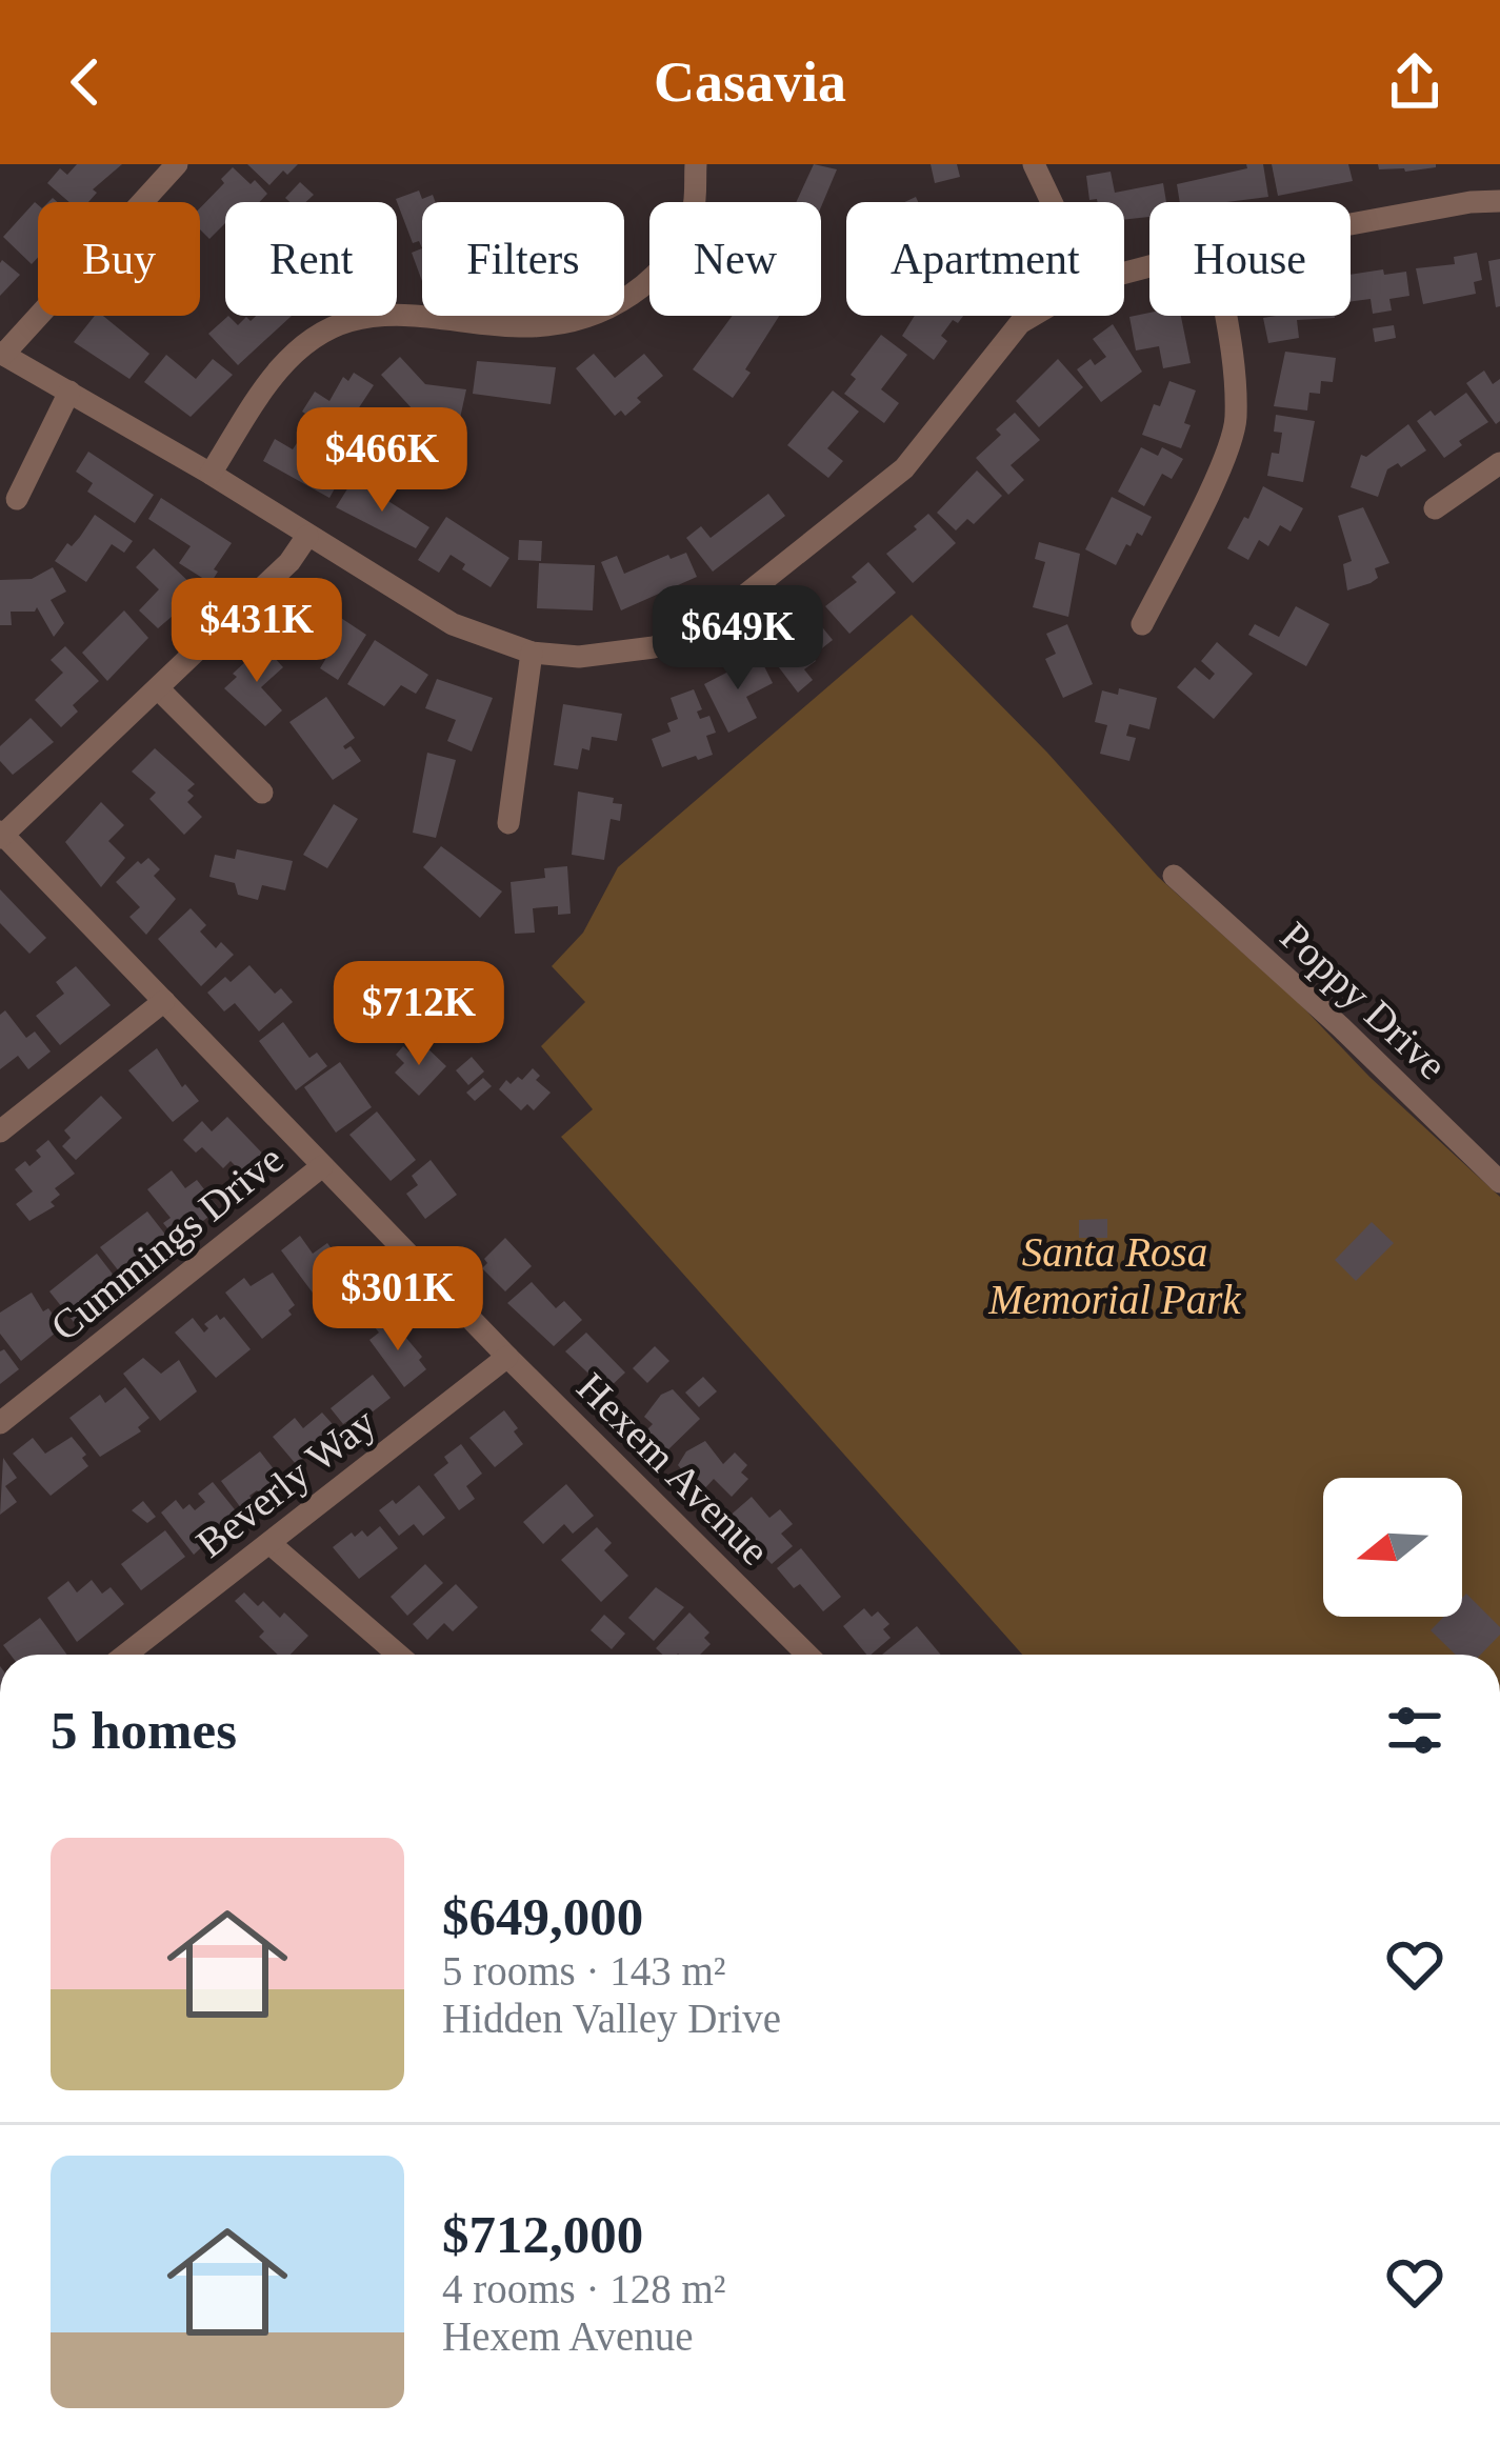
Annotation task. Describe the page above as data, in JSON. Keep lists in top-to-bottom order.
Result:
{
  "streets": {
    "street": [
      "Poppy Drive",
      "Cummings Drive",
      "Hexem Avenue",
      "Beverly Way"
    ]
  },
  "crossings": [
    ["Cummings Drive", "Hexem Avenue"],
    ["Hexem Avenue", "Beverly Way"]
  ],
  "parks": ["Santa Rosa Memorial Park"],
  "north": "left",
  "page": {
    "header": "Casavia",
    "chip": [
      "Buy",
      "Rent",
      "Filters",
      "New",
      "Apartment",
      "House"
    ],
    "price": [
      "$466K",
      "$431K",
      "$649K",
      "$712K",
      "$301K"
    ],
    "heading": "5 homes",
    "list": [
      {
        "name": "$649,000",
        "note": "5 rooms · 143 m² · Hidden Valley Drive"
      },
      {
        "name": "$712,000",
        "note": "4 rooms · 128 m² · Hexem Avenue"
      }
    ]
  }
}
